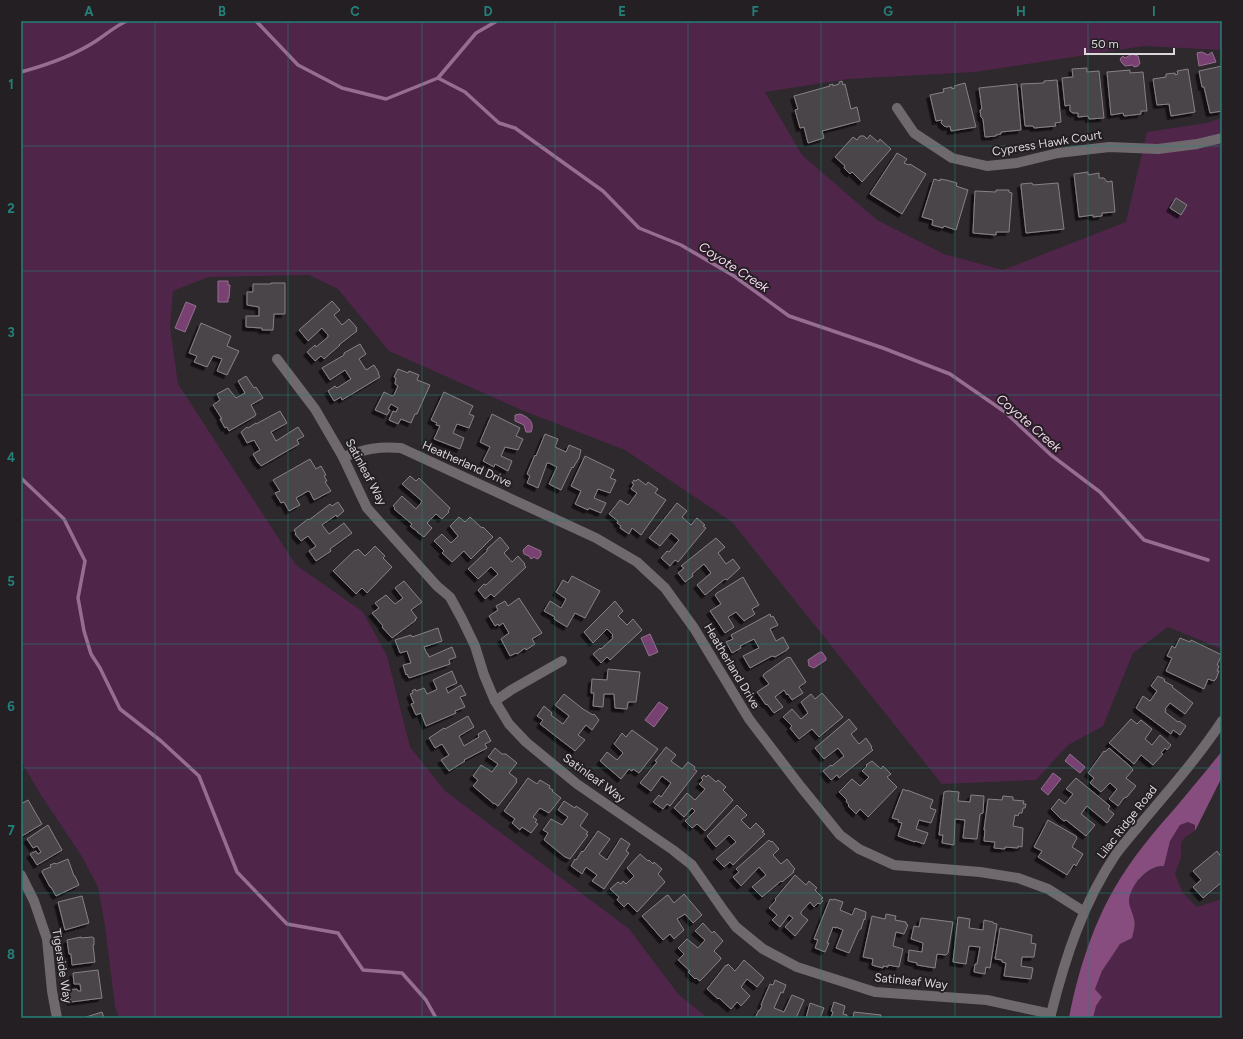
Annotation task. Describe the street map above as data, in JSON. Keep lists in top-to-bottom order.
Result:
{
  "streets": {
    "street": [
      "Cypress Hawk Court",
      "Heatherland Drive",
      "Satinleaf Way",
      "Lilac Ridge Road",
      "Tigerside Way"
    ]
  },
  "crossings": [
    ["Heatherland Drive", "Satinleaf Way"],
    ["Heatherland Drive", "Lilac Ridge Road"],
    ["Satinleaf Way", "Lilac Ridge Road"]
  ],
  "water": ["Coyote Creek"],
  "scale_bar": "50 m",
  "grid": {
    "columns": [
      "A",
      "B",
      "C",
      "D",
      "E",
      "F",
      "G",
      "H",
      "I"
    ],
    "rows": [
      "1",
      "2",
      "3",
      "4",
      "5",
      "6",
      "7",
      "8"
    ]
  }
}
